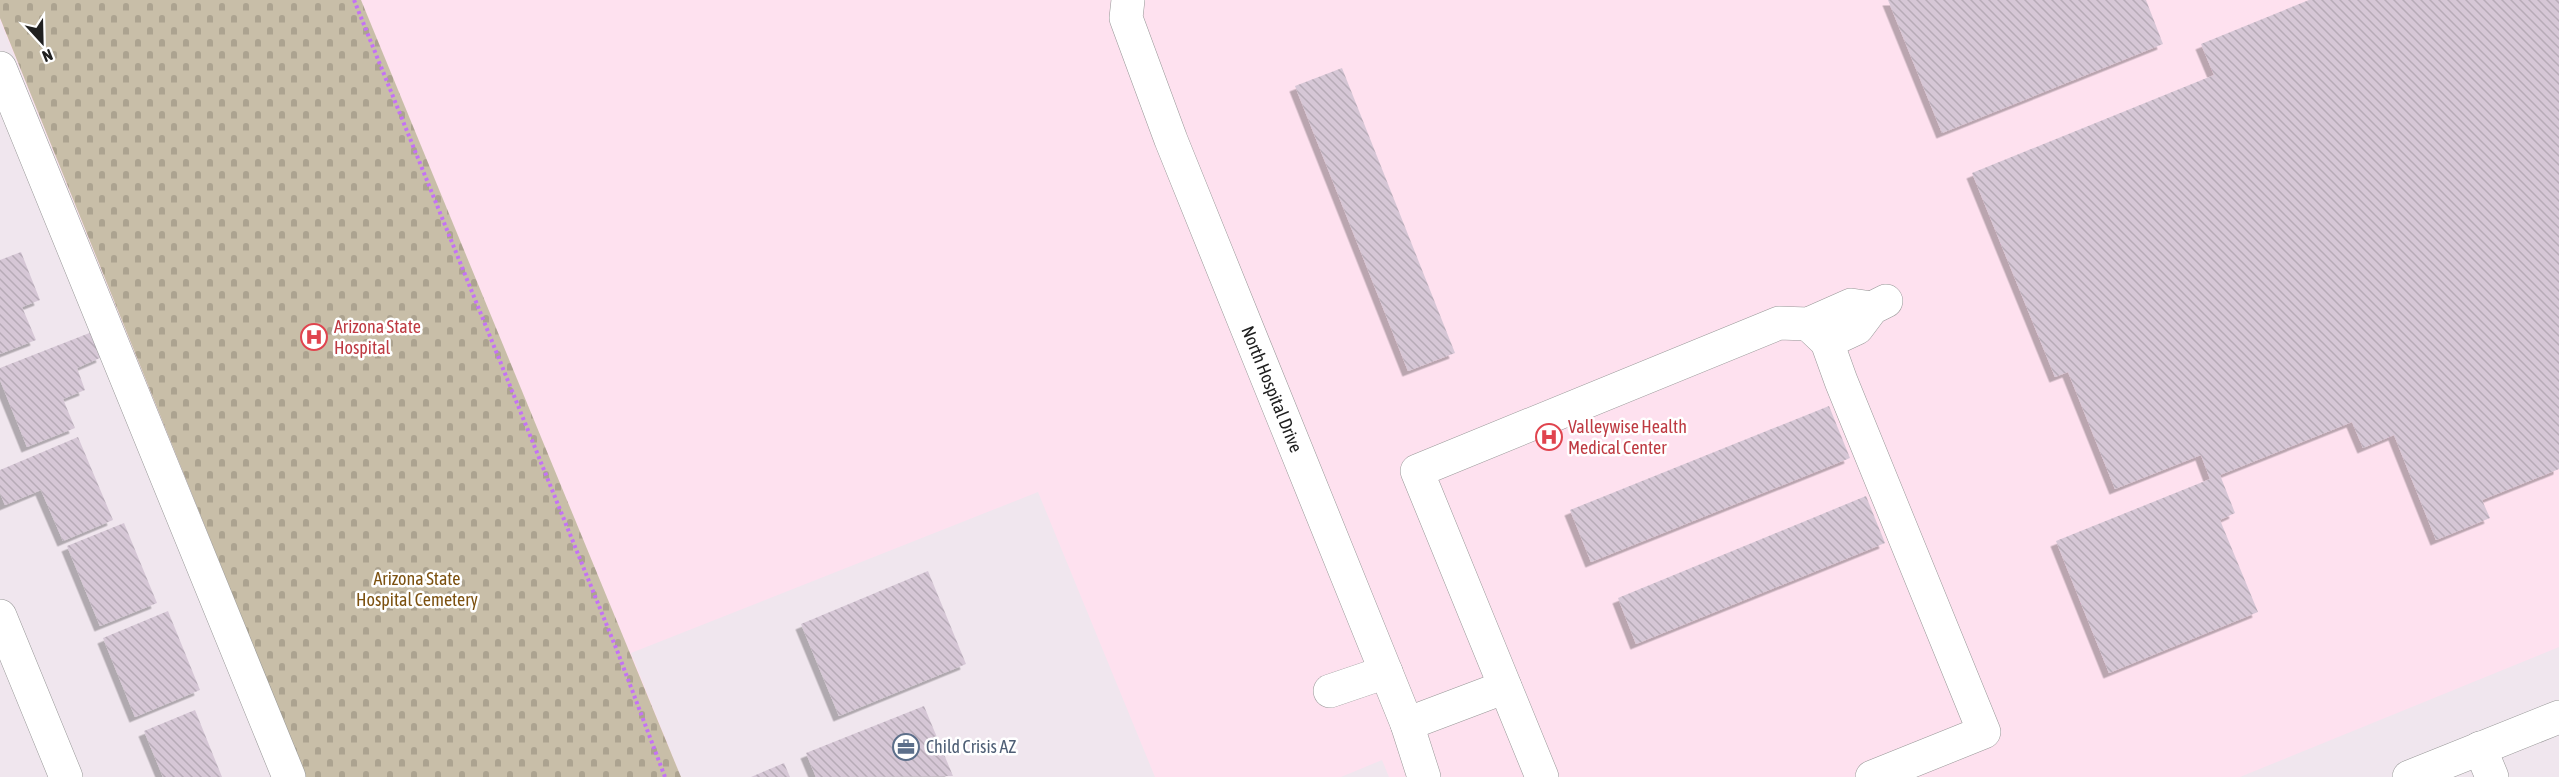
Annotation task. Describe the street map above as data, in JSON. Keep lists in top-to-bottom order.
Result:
{
  "streets": {
    "street": ["North Hospital Drive"]
  },
  "parks": ["Arizona State Hospital Cemetery"],
  "places": {
    "hospital": ["Arizona State Hospital", "Valleywise Health Medical Center"],
    "office": ["Child Crisis AZ"]
  },
  "north": "bottom"
}
